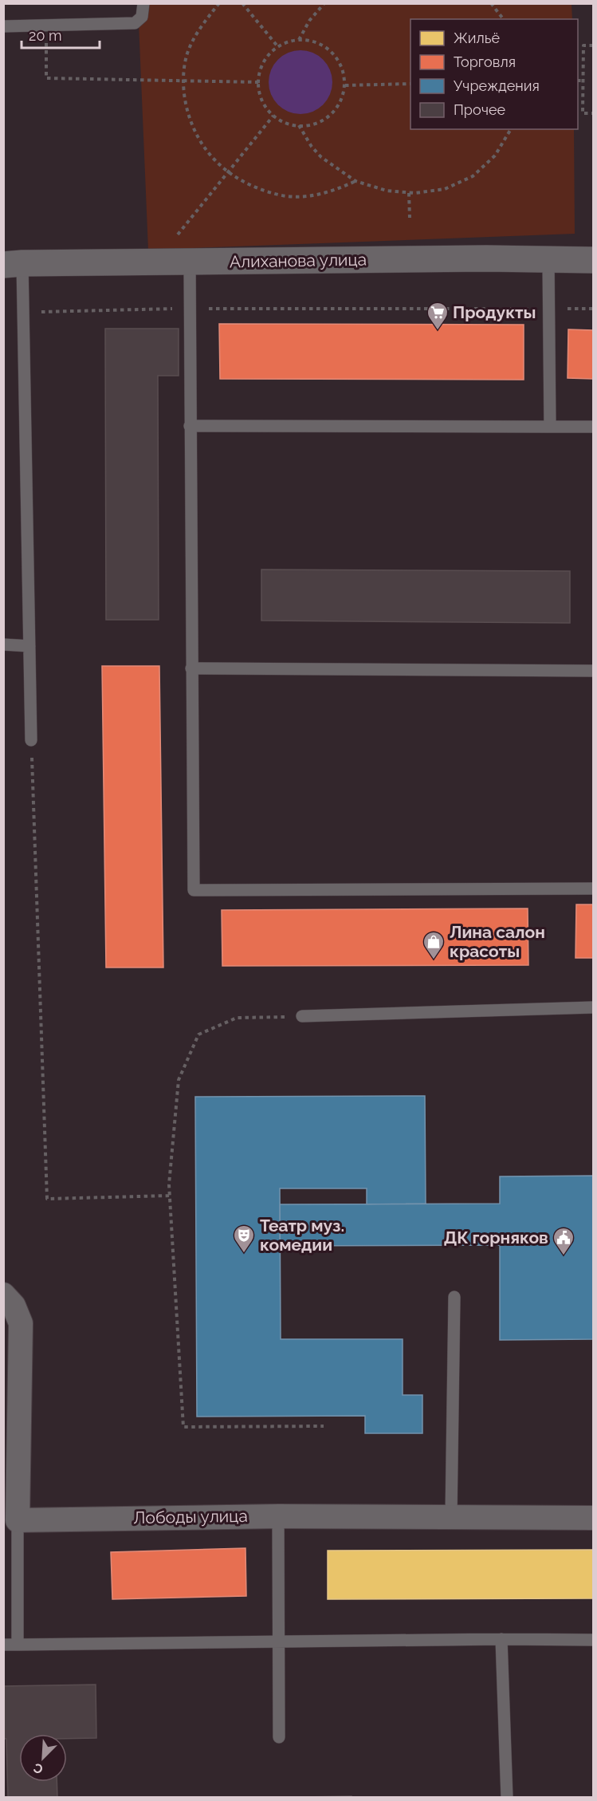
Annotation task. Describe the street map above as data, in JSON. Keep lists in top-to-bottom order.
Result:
{
  "streets": {
    "street": ["Алиханова улица", "Лободы улица"]
  },
  "places": {
    "supermarket": ["Продукты"],
    "shop": ["Лина салон красоты"],
    "theatre": ["Театр муз. комедии"],
    "public building": ["ДК горняков"]
  },
  "legend": [
    "Жильё",
    "Торговля",
    "Учреждения",
    "Прочее"
  ],
  "scale_bar": "20 m",
  "north": "bottom left"
}
